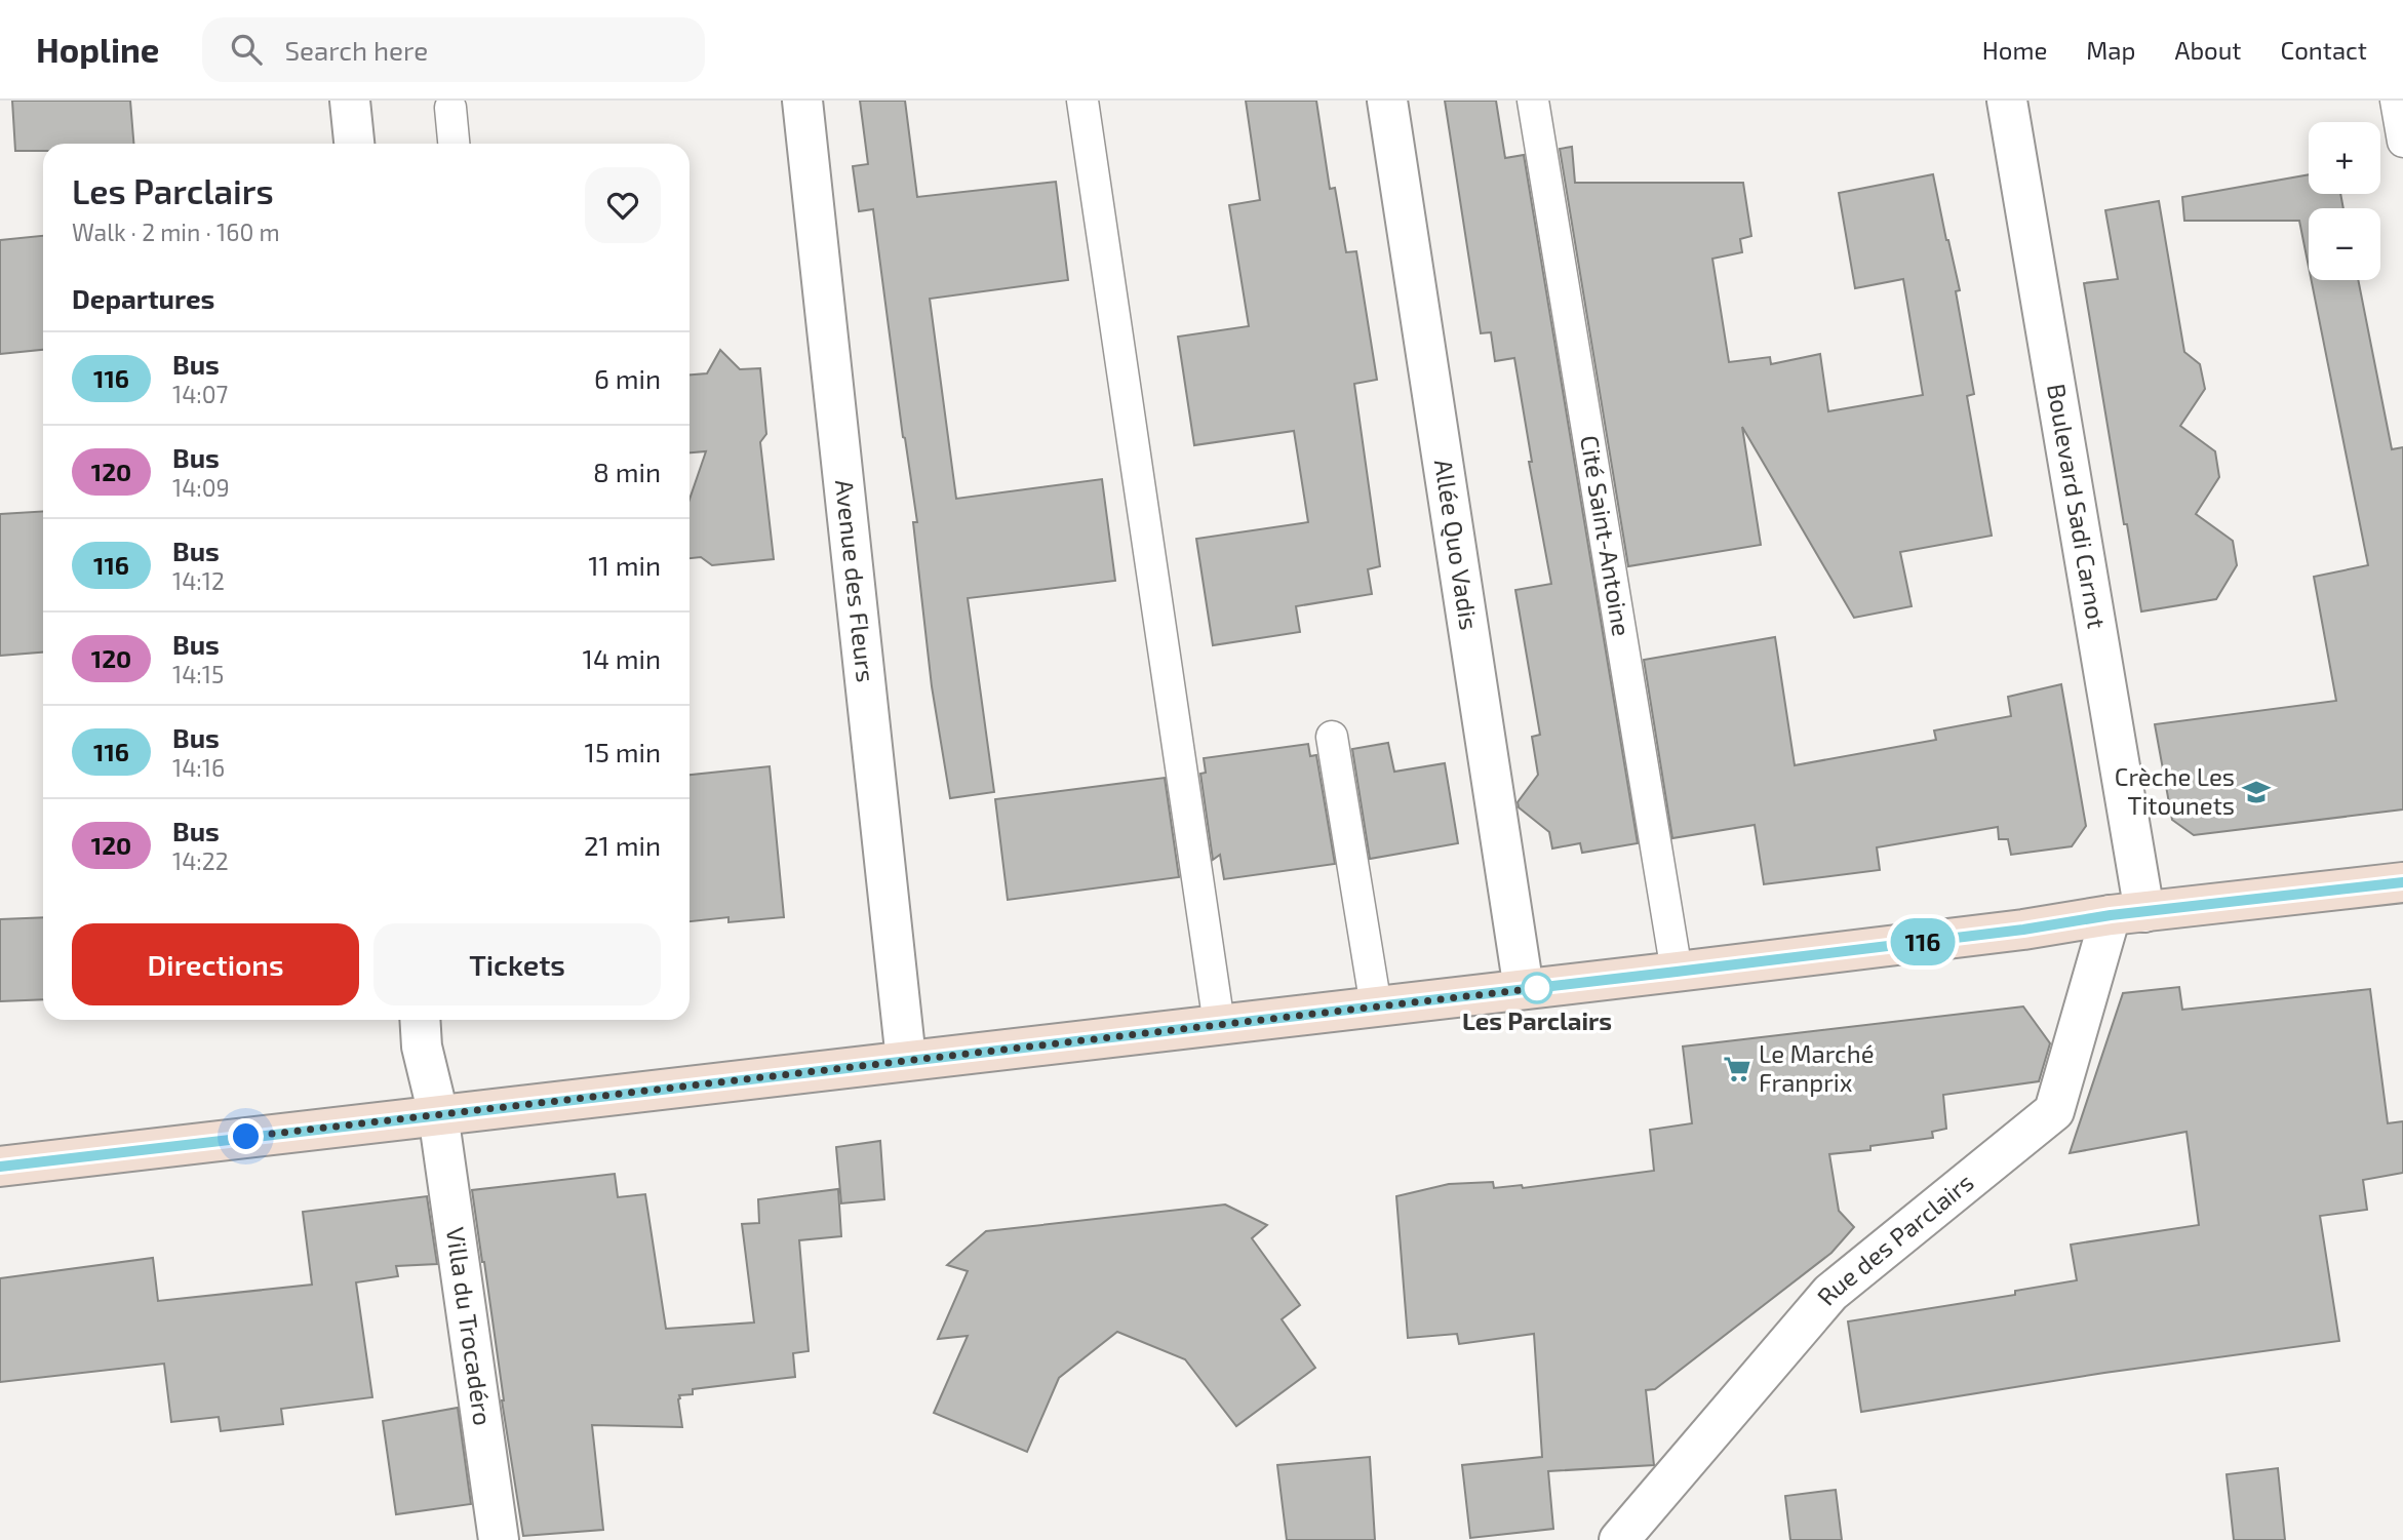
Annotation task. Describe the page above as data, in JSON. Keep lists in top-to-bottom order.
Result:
{
  "streets": {
    "street": [
      "Boulevard Sadi Carnot",
      "Allée Quo Vadis",
      "Avenue des Fleurs",
      "Rue des Parclairs",
      "Villa du Trocadéro"
    ],
    "lane": ["Cité Saint-Antoine"]
  },
  "crossings": [
    ["Boulevard Sadi Carnot", "Rue des Parclairs"]
  ],
  "places": {
    "school or university": ["Crèche Les Titounets"],
    "other": ["Les Parclairs"],
    "supermarket": ["Le Marché Franprix"]
  },
  "lines": ["bus line 116"],
  "page": {
    "header": "Hopline",
    "search": "Search here",
    "nav": [
      "Home",
      "Map",
      "About",
      "Contact"
    ],
    "on_map": "116",
    "map_buttons": ["+", "−"],
    "heading": [
      ["Les Parclairs", "Walk · 2 min · 160 m"],
      "Departures"
    ],
    "list": [
      {
        "mark": "116",
        "name": "Bus",
        "note": "14:07",
        "value": "6 min"
      },
      {
        "mark": "120",
        "name": "Bus",
        "note": "14:09",
        "value": "8 min"
      },
      {
        "mark": "116",
        "name": "Bus",
        "note": "14:12",
        "value": "11 min"
      },
      {
        "mark": "120",
        "name": "Bus",
        "note": "14:15",
        "value": "14 min"
      },
      {
        "mark": "116",
        "name": "Bus",
        "note": "14:16",
        "value": "15 min"
      },
      {
        "mark": "120",
        "name": "Bus",
        "note": "14:22",
        "value": "21 min"
      }
    ],
    "buttons": ["Directions", "Tickets"]
  }
}
